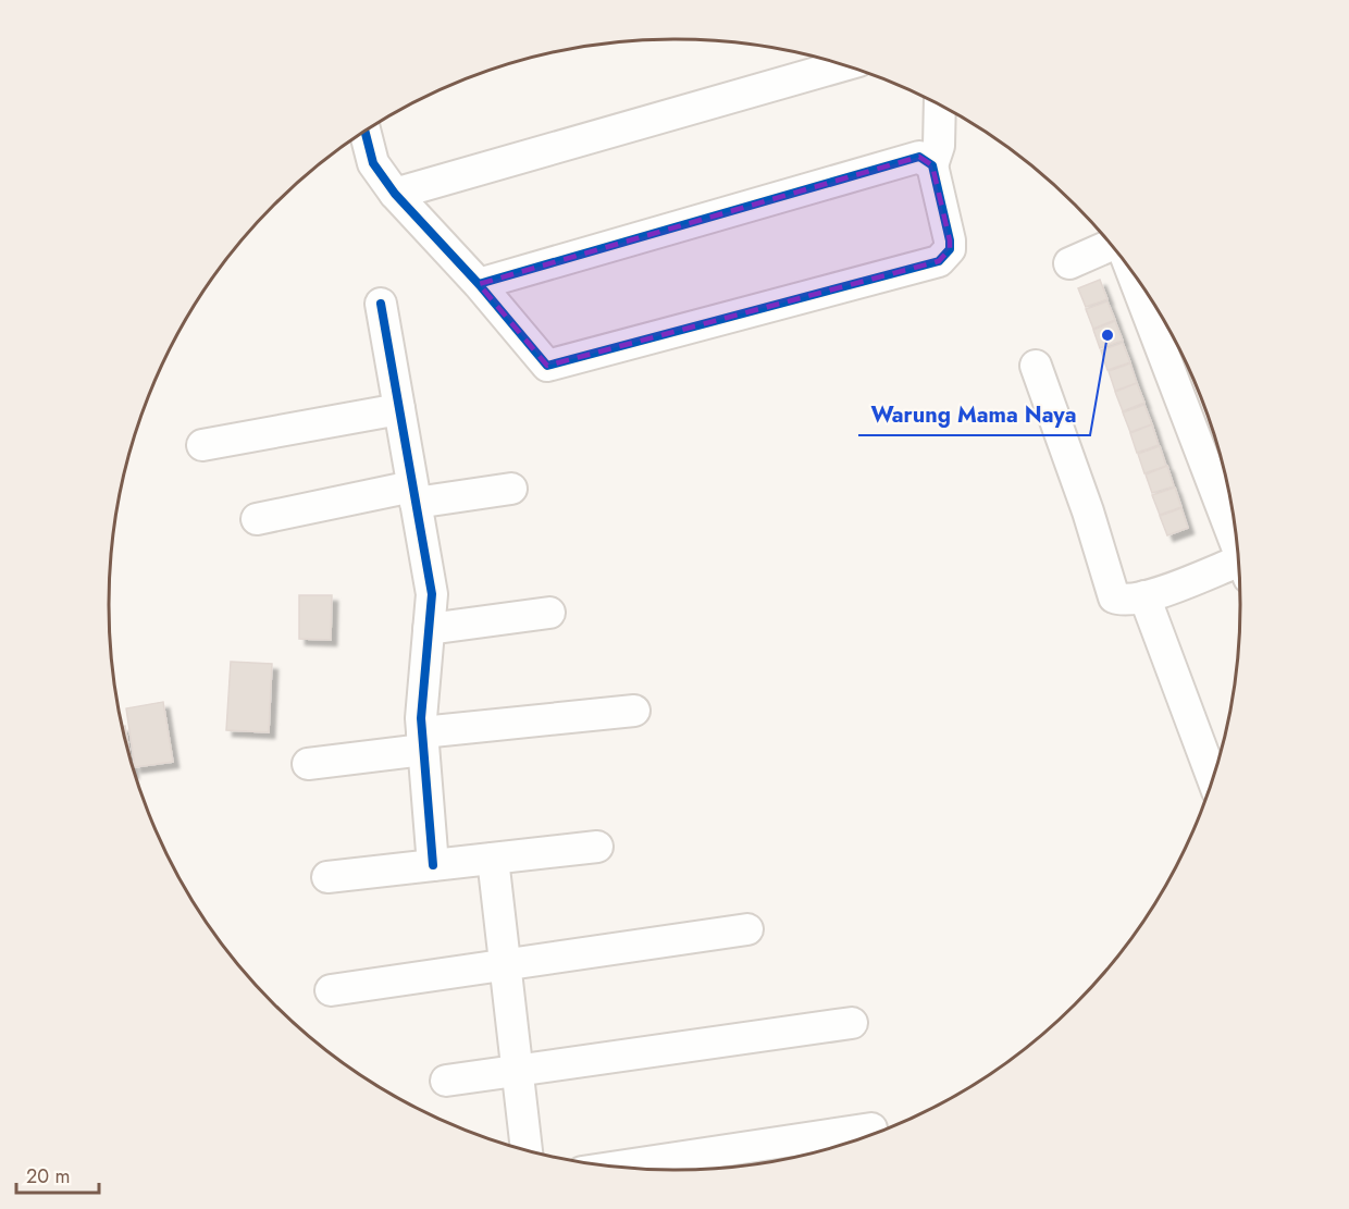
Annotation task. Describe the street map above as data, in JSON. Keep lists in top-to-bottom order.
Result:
{
  "places": ["Warung Mama Naya"],
  "scale_bar": "20 m"
}
